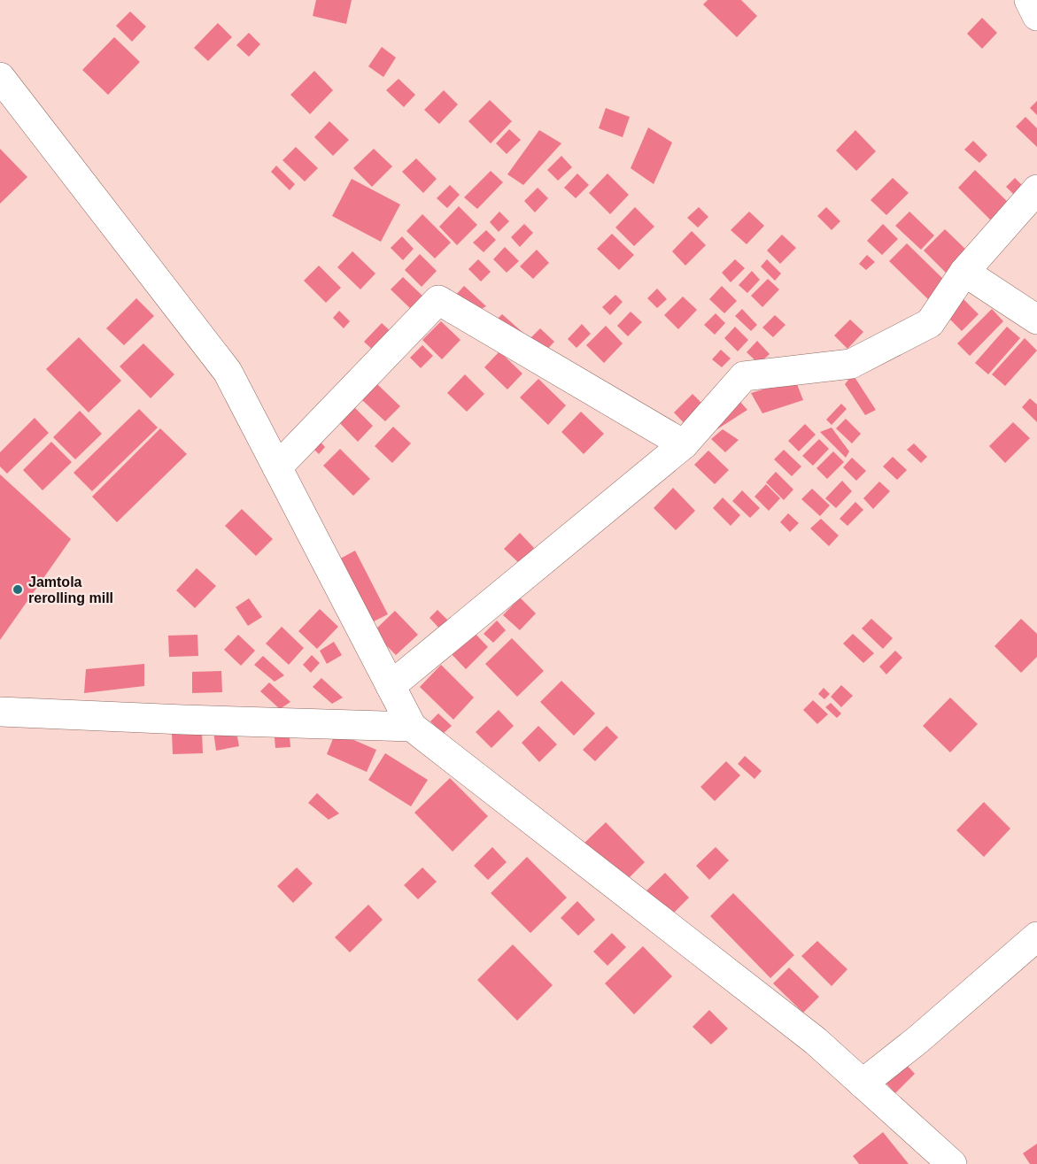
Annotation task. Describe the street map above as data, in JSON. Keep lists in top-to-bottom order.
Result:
{
  "places": ["Jamtola rerolling mill"]
}
